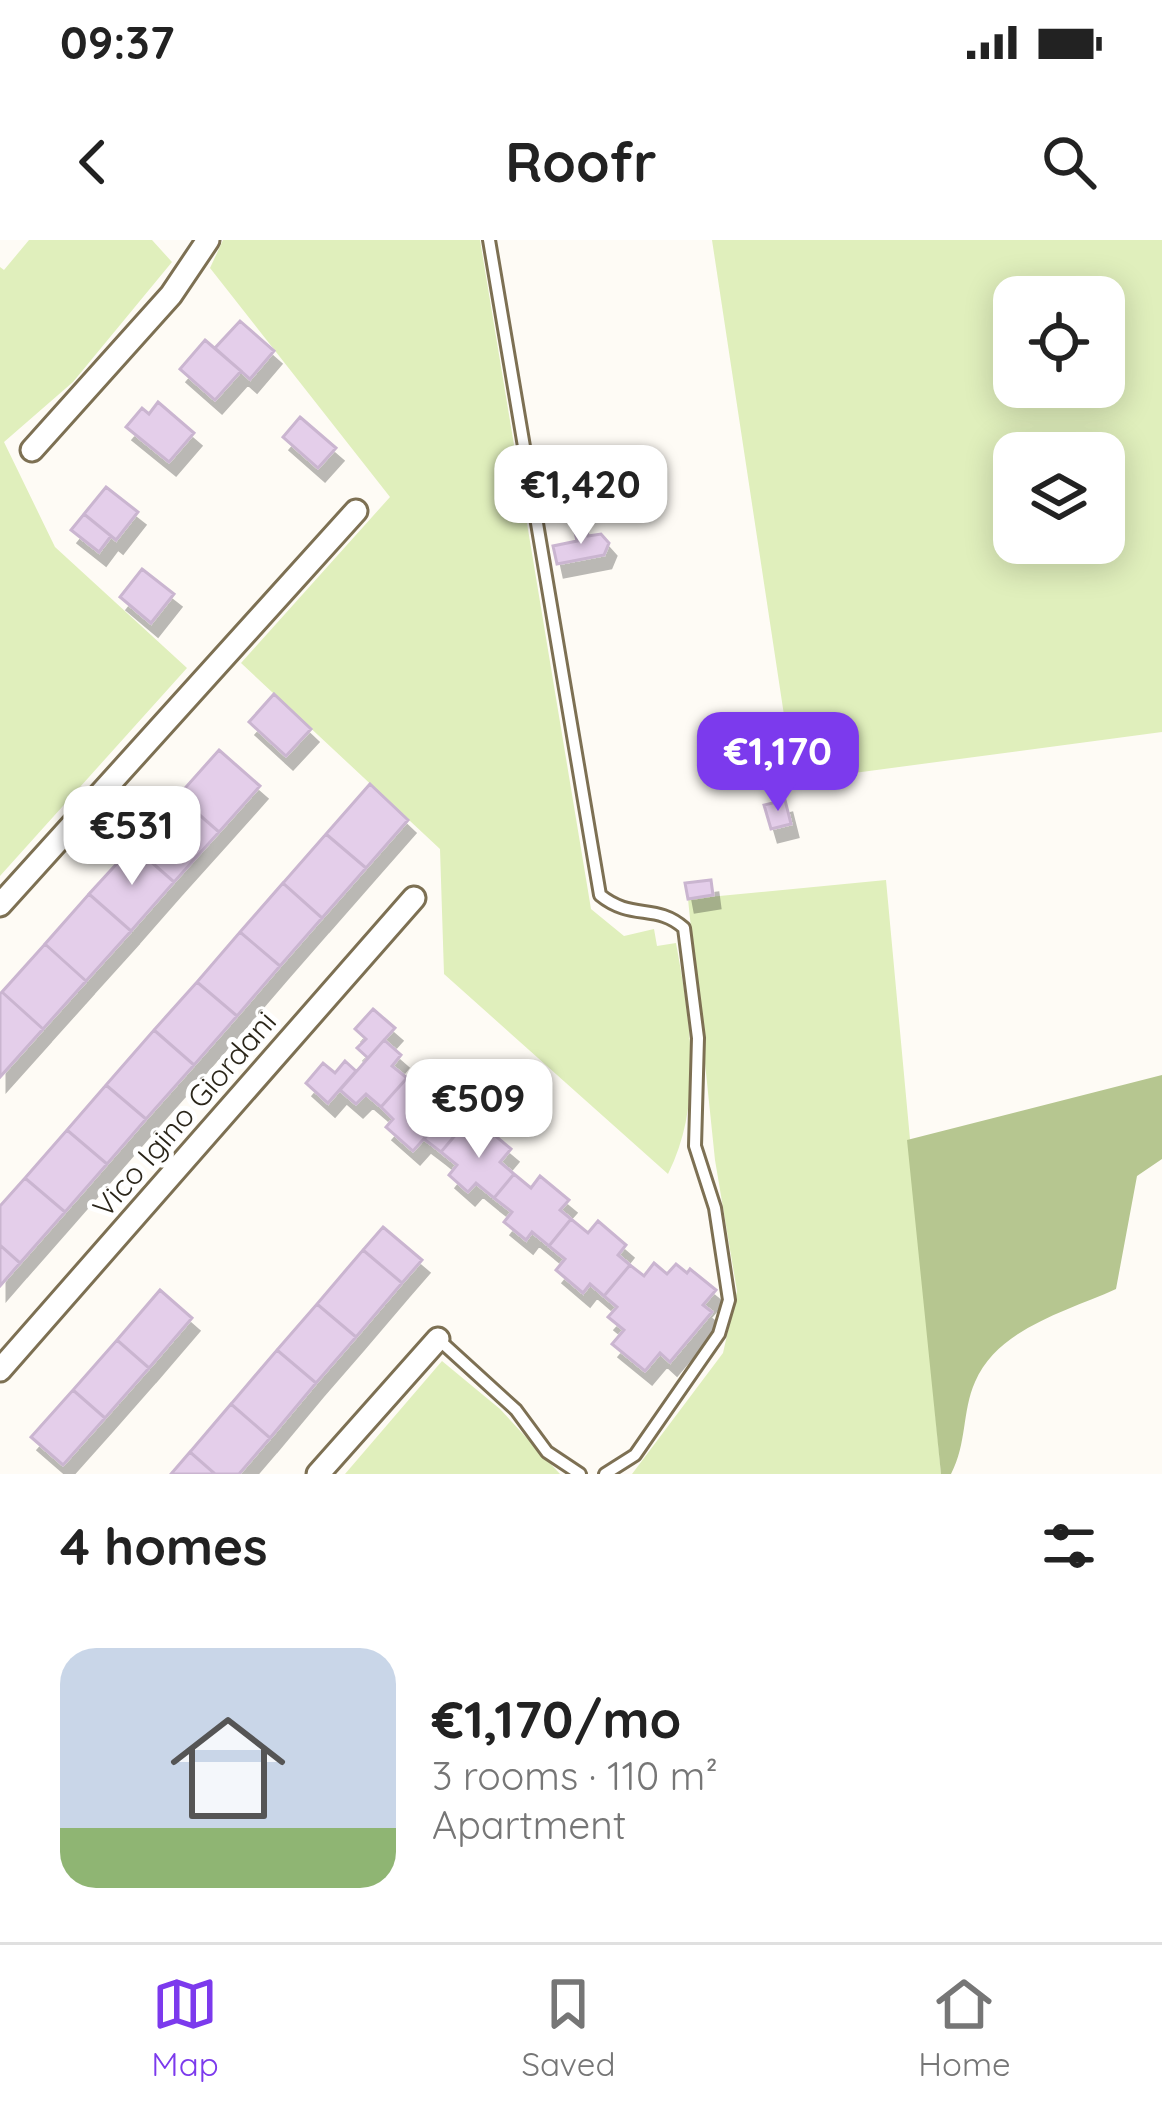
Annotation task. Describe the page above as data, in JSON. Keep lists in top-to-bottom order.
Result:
{
  "streets": {
    "street": ["Vico Igino Giordani"]
  },
  "page": {
    "status": "09:37",
    "header": "Roofr",
    "price": [
      "€1,420",
      "€1,170",
      "€531",
      "€509"
    ],
    "heading": "4 homes",
    "list": [
      {
        "name": "€1,170/mo",
        "note": "3 rooms · 110 m² · Apartment"
      }
    ],
    "tabs": ["Map", "Saved", "Home"]
  }
}
